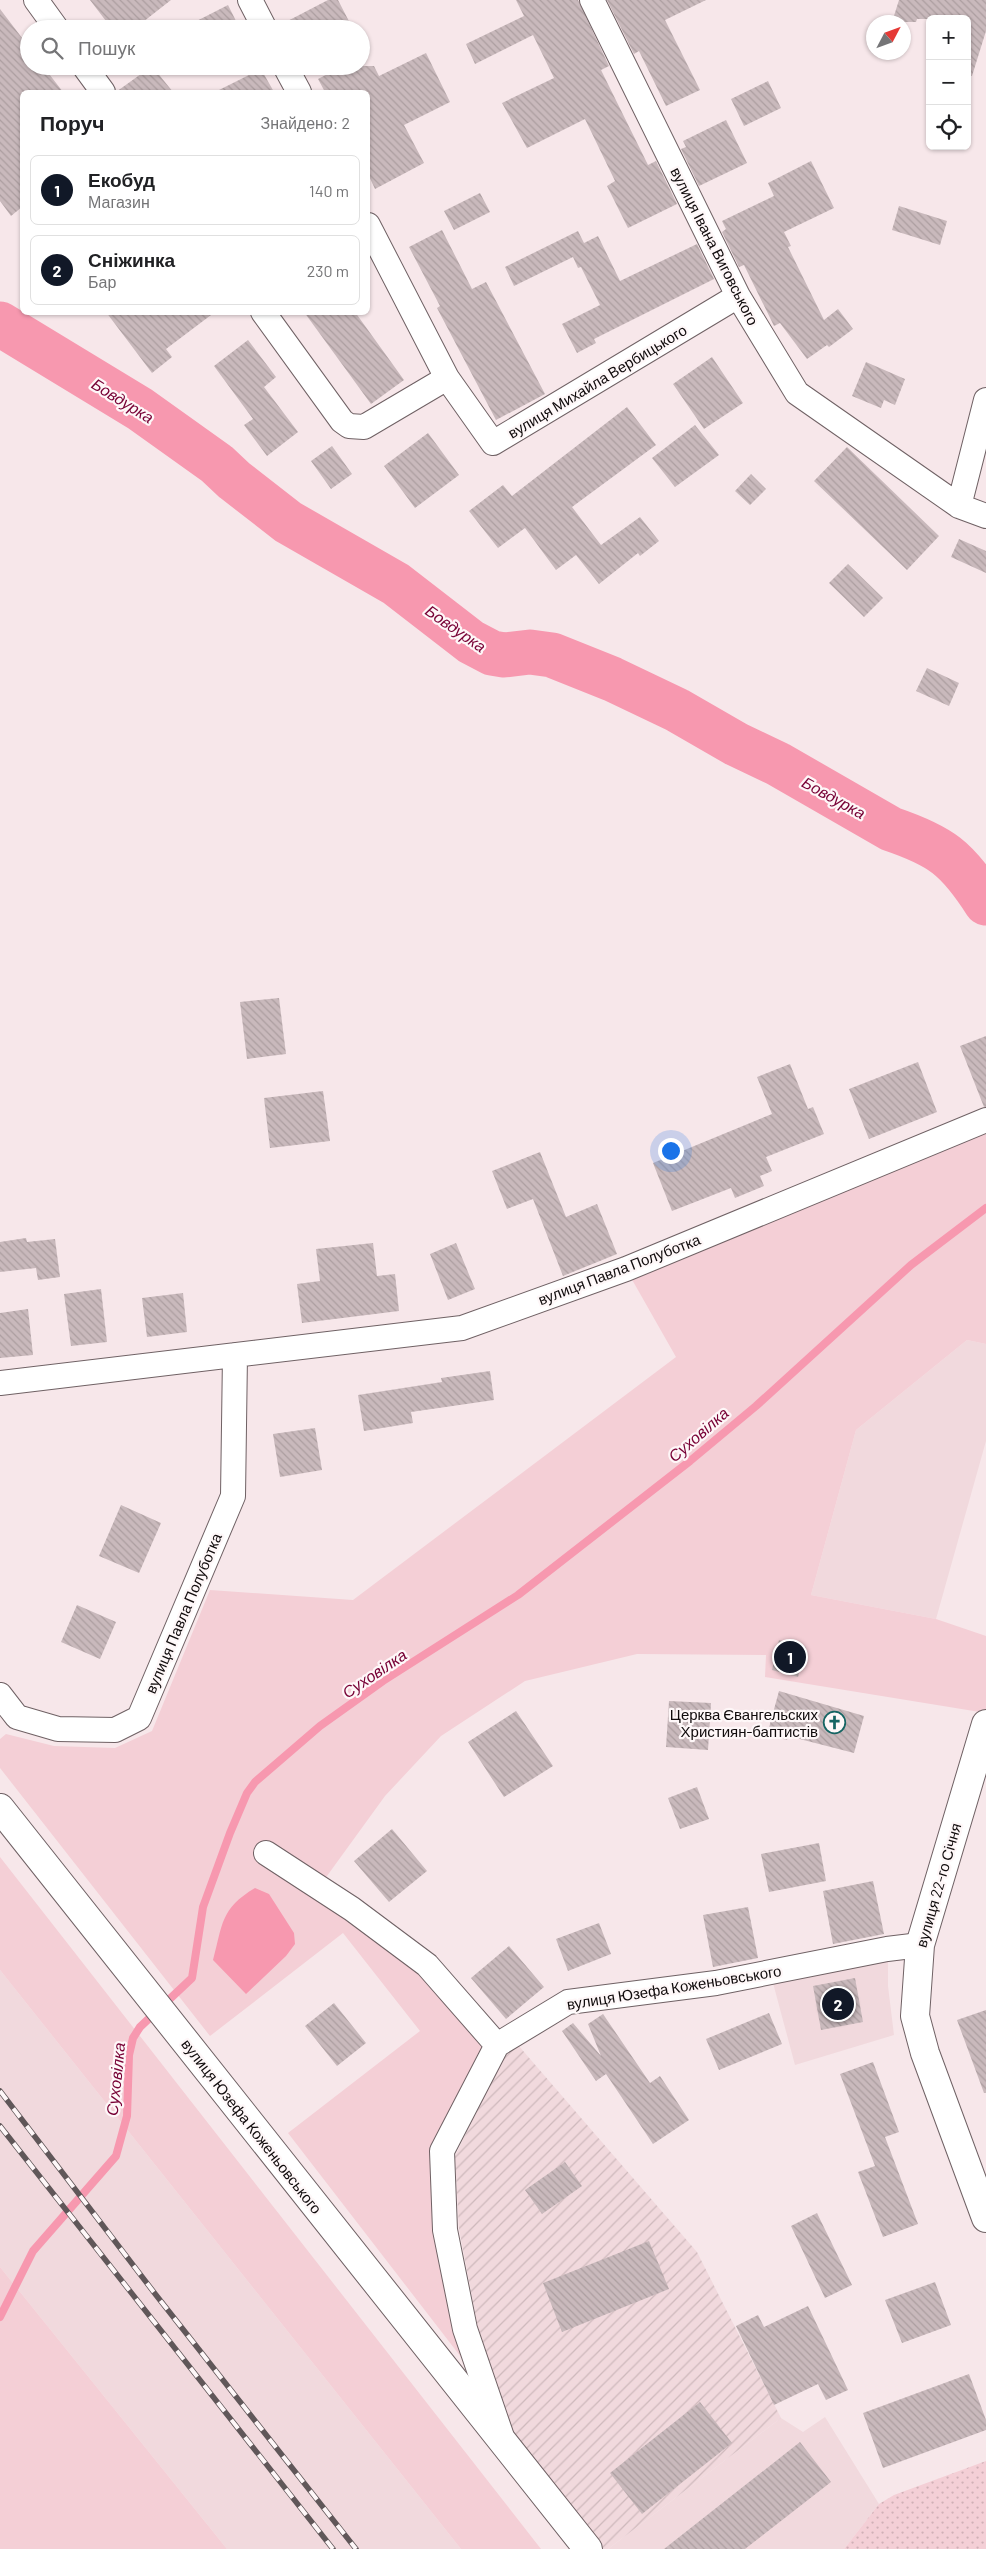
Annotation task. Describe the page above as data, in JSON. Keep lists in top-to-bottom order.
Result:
{
  "streets": {
    "main road": ["вулиця 22-го Січня", "вулиця Юзефа Коженьовського"],
    "street": ["вулиця Івана Виговського", "вулиця Михайла Вербицького", "вулиця Павла Полуботка"]
  },
  "crossings": [
    ["вулиця Івана Виговського", "вулиця Михайла Вербицького"],
    ["вулиця 22-го Січня", "вулиця Юзефа Коженьовського"]
  ],
  "water": ["Бовдурка", "Суховілка"],
  "places": {
    "church": ["Церква Євангельских Християн-баптистів"]
  },
  "north": "top right",
  "page": {
    "map_buttons": ["+", "−"],
    "search": "Пошук",
    "heading": ["Поруч", "Знайдено: 2"],
    "list": [
      {
        "mark": "1",
        "name": "Екобуд",
        "note": "Магазин",
        "value": "140 m"
      },
      {
        "mark": "2",
        "name": "Сніжинка",
        "note": "Бар",
        "value": "230 m"
      }
    ],
    "pins": ["1", "2"]
  }
}
